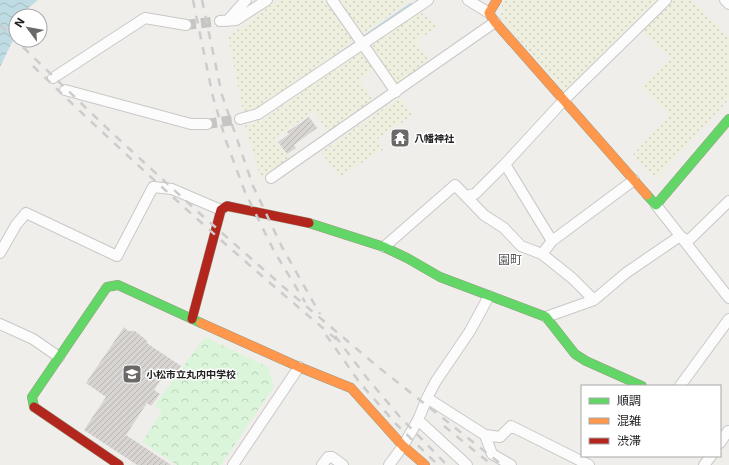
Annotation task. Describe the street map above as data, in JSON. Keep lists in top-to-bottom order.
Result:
{
  "districts": ["園町"],
  "places": {
    "temple": ["八幡神社"],
    "school or university": ["小松市立丸内中学校"]
  },
  "legend": ["順調", "混雑", "渋滞"],
  "north": "top left"
}
